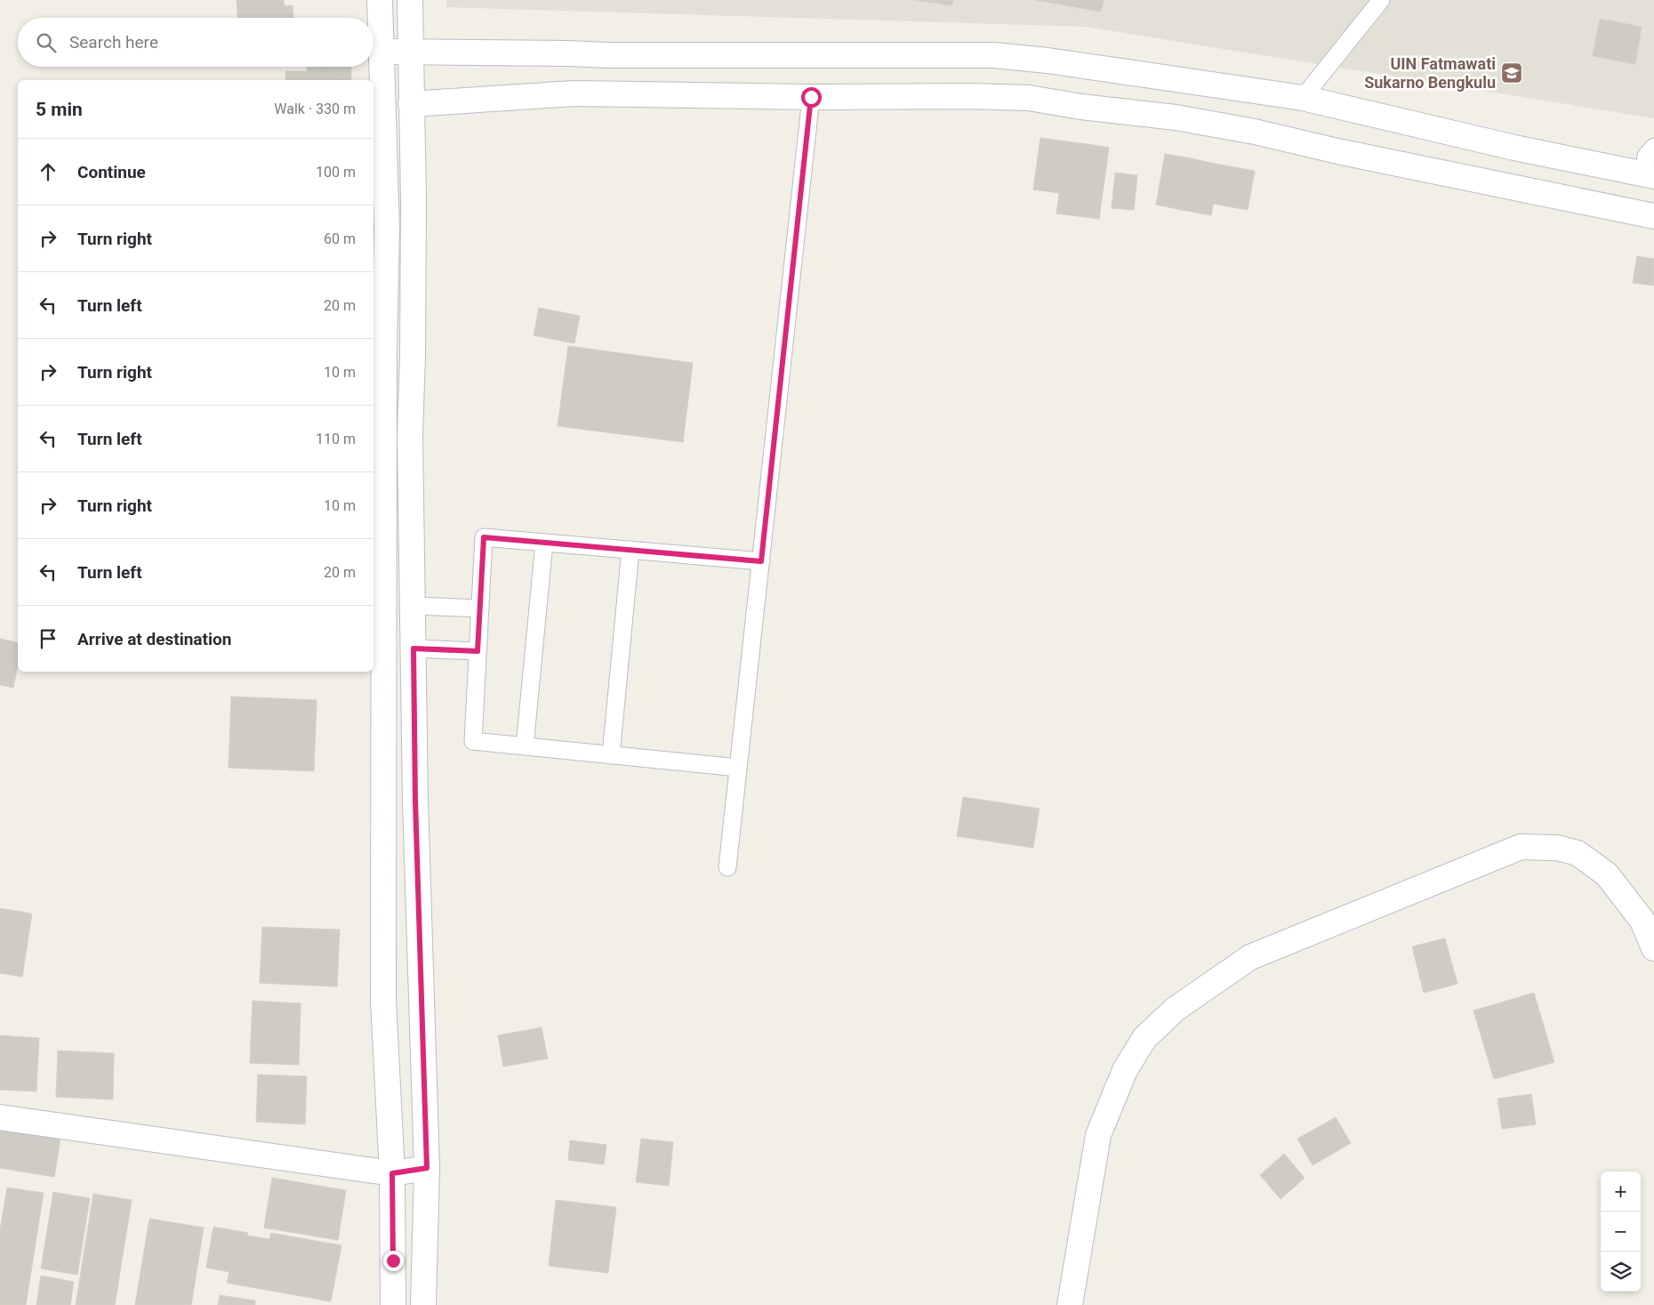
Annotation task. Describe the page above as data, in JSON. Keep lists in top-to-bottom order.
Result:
{
  "places": {
    "school or university": ["UIN Fatmawati Sukarno Bengkulu"]
  },
  "page": {
    "search": "Search here",
    "heading": ["5 min", "Walk · 330 m"],
    "list": [
      ["Continue", "100 m"],
      ["Turn right", "60 m"],
      ["Turn left", "20 m"],
      ["Turn right", "10 m"],
      ["Turn left", "110 m"],
      ["Turn right", "10 m"],
      ["Turn left", "20 m"],
      "Arrive at destination"
    ],
    "map_buttons": ["+", "−"]
  }
}
